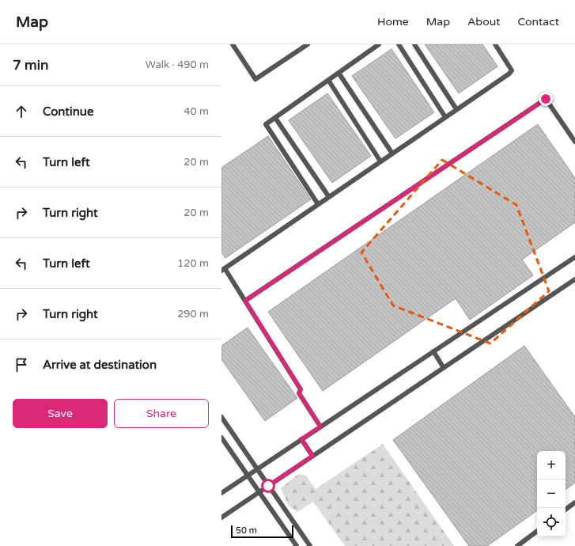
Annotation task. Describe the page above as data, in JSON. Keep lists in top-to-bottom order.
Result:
{
  "scale_bar": "50 m",
  "page": {
    "header": "Map",
    "nav": [
      "Home",
      "Map",
      "About",
      "Contact"
    ],
    "heading": ["7 min", "Walk · 490 m"],
    "list": [
      ["Continue", "40 m"],
      ["Turn left", "20 m"],
      ["Turn right", "20 m"],
      ["Turn left", "120 m"],
      ["Turn right", "290 m"],
      "Arrive at destination"
    ],
    "buttons": ["Save", "Share"],
    "map_buttons": ["+", "−"],
    "scale": "50 m"
  }
}
